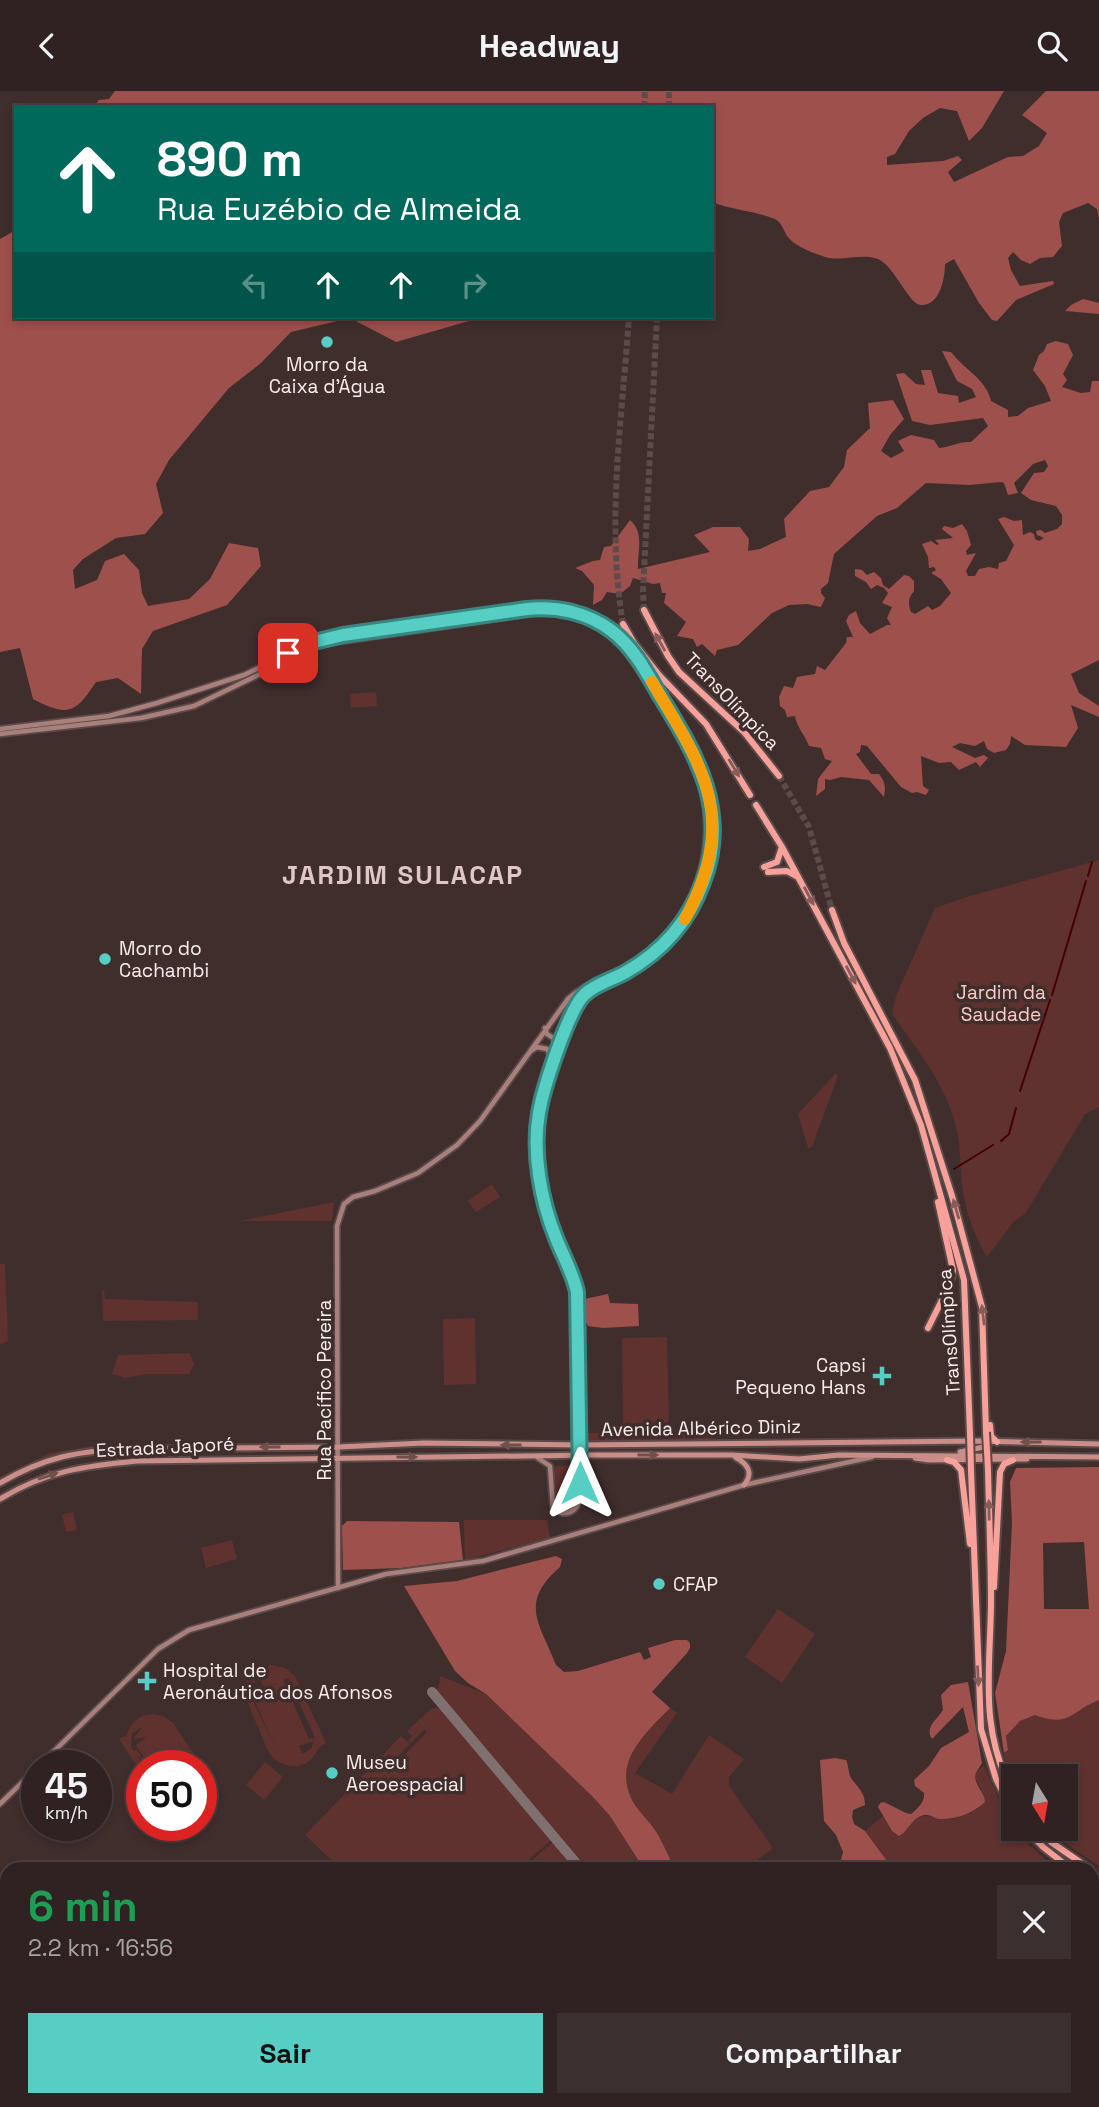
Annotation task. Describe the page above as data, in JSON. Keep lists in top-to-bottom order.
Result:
{
  "streets": {
    "highway": ["TransOlímpica"],
    "main road": ["Rua Pacífico Pereira", "Avenida Albérico Diniz", "Estrada Japoré"]
  },
  "crossings": [
    ["TransOlímpica", "Avenida Albérico Diniz"],
    ["Rua Pacífico Pereira", "Avenida Albérico Diniz"],
    ["Rua Pacífico Pereira", "Estrada Japoré"],
    ["Avenida Albérico Diniz", "Estrada Japoré"]
  ],
  "districts": ["JARDIM SULACAP"],
  "parks": ["Jardim da Saudade"],
  "places": {
    "other": [
      "Morro da Caixa d'Água",
      "Morro do Cachambi",
      "CFAP",
      "Museu Aeroespacial"
    ],
    "health": ["Capsi Pequeno Hans", "Hospital de Aeronáutica dos Afonsos"]
  },
  "north": "bottom",
  "page": {
    "header": "Headway",
    "turn": ["890 m", "Rua Euzébio de Almeida"],
    "speed": "45 km/h",
    "limit": "50",
    "heading": ["6 min", "2.2 km · 16:56"],
    "buttons": ["Sair", "Compartilhar"]
  }
}
